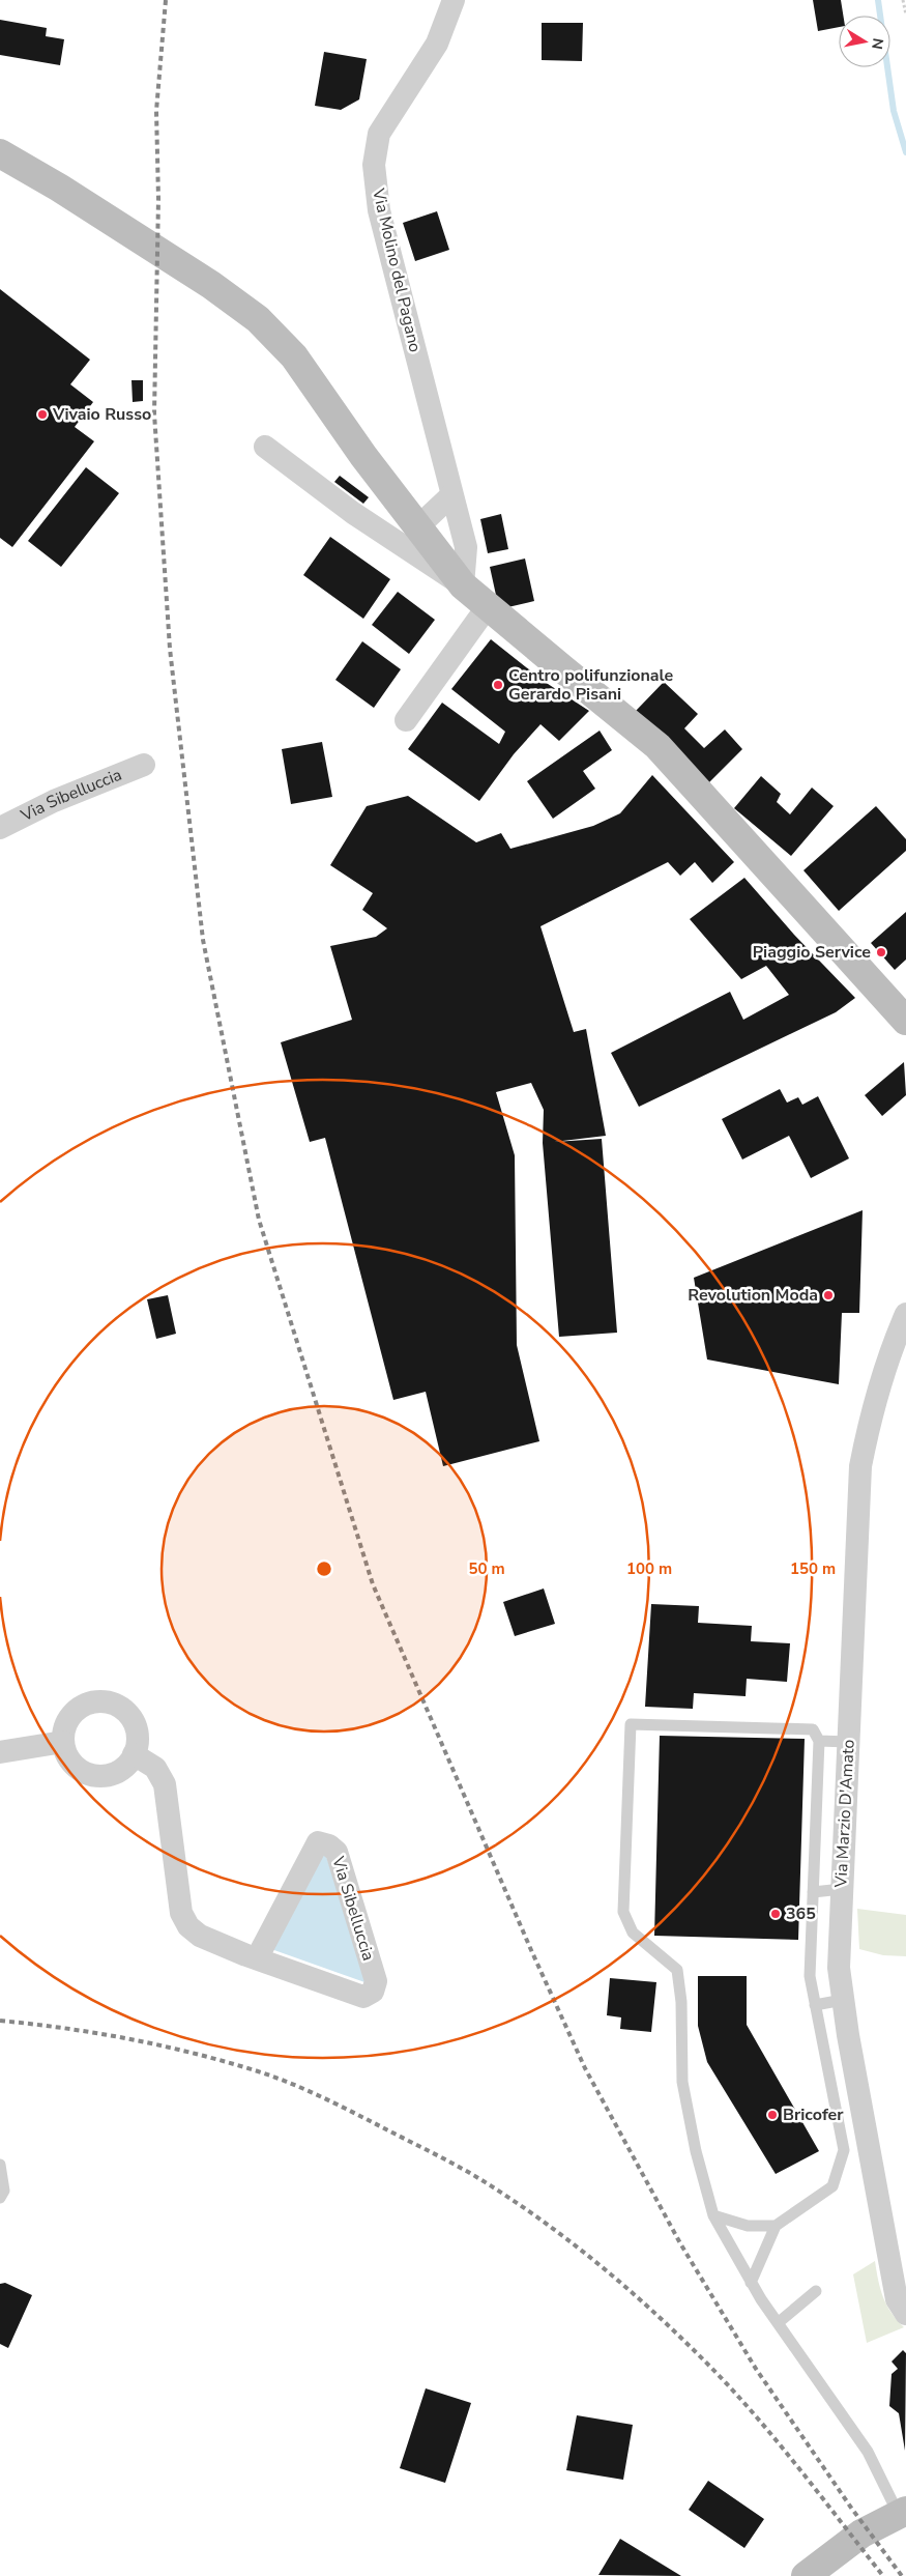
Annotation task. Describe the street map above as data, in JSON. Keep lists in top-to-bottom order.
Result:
{
  "streets": {
    "street": ["Via Molino del Pagano", "Via Sibelluccia", "Via Marzio D'Amato"]
  },
  "places": [
    "Vivaio Russo",
    "Centro polifunzionale Gerardo Pisani",
    "Piaggio Service",
    "Revolution Moda",
    "365",
    "Bricofer"
  ],
  "north": "right",
  "rings": ["50 m", "100 m", "150 m"]
}
